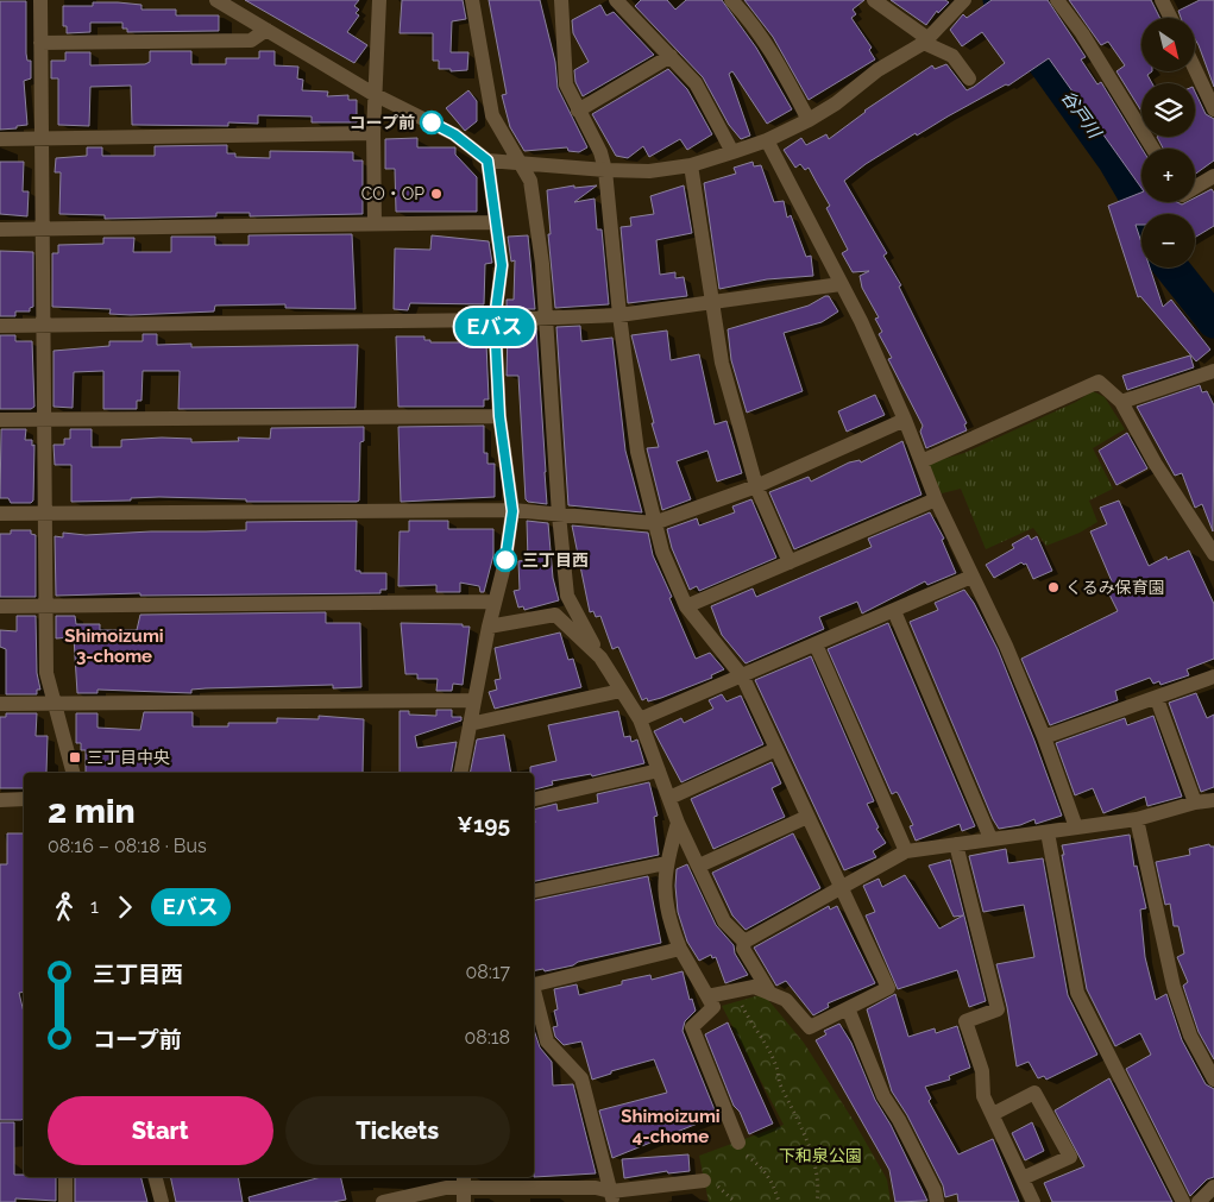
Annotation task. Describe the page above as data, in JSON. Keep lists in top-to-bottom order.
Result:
{
  "districts": ["Shimoizumi 3-chome", "Shimoizumi 4-chome"],
  "water": ["谷戸川"],
  "parks": ["下和泉公園"],
  "places": {
    "other": [
      "コープ前",
      "CO・OP",
      "三丁目西",
      "くるみ保育園"
    ],
    "transit": ["三丁目中央"]
  },
  "lines": ["bus line Eバス"],
  "north": "bottom right",
  "page": {
    "on_map": "Eバス",
    "map_buttons": ["+", "−"],
    "heading": ["2 min", "08:16 – 08:18 · Bus", "¥195"],
    "legs": ["1", "Eバス"],
    "list": [
      {
        "name": "三丁目西",
        "value": "08:17"
      },
      {
        "name": "コープ前",
        "value": "08:18"
      }
    ],
    "buttons": ["Start", "Tickets"]
  }
}
